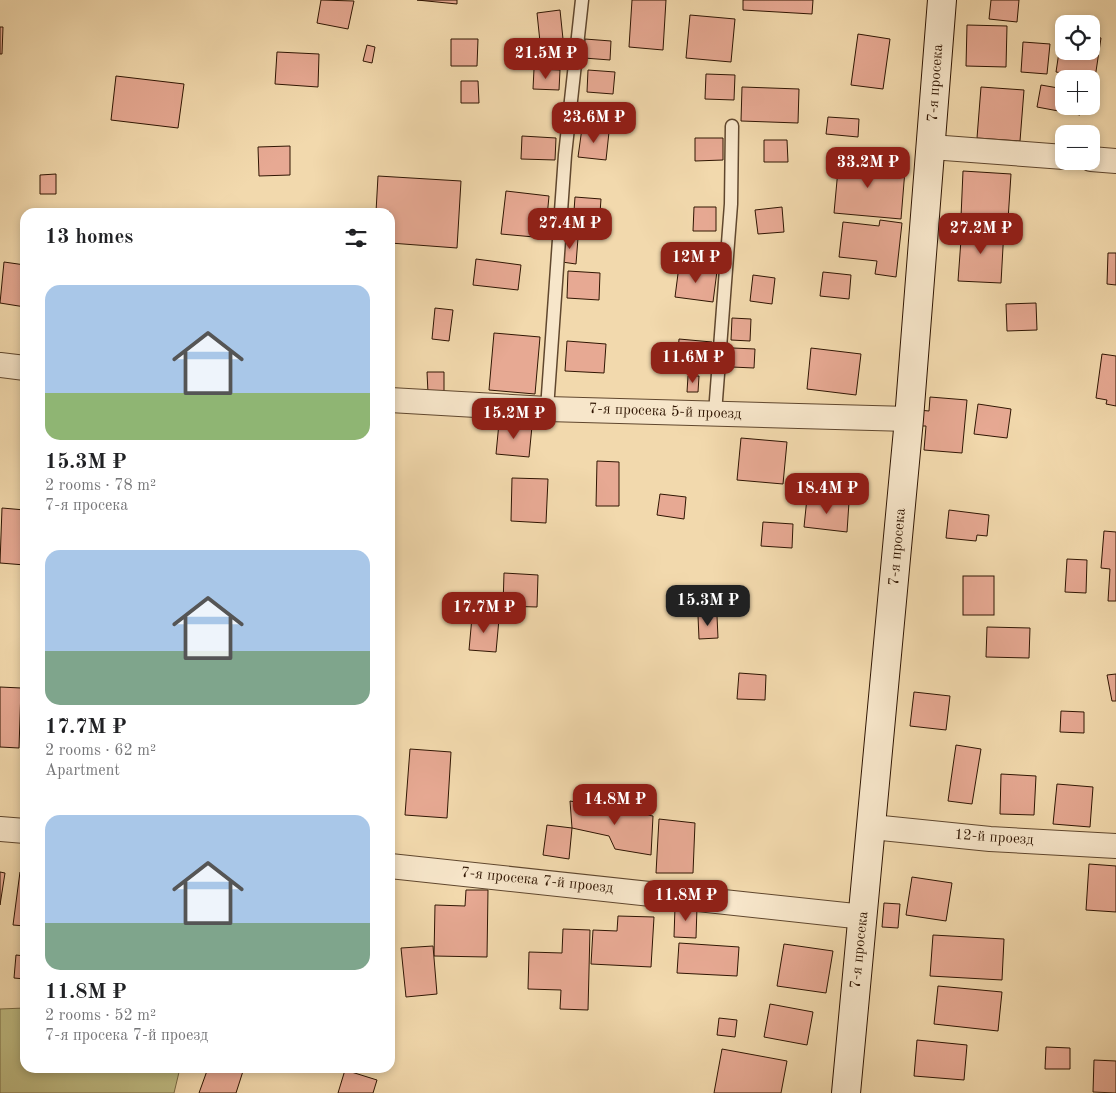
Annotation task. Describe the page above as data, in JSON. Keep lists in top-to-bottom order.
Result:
{
  "streets": {
    "street": [
      "7-я просека",
      "7-я просека 5-й проезд",
      "12-й проезд",
      "7-я просека 7-й проезд"
    ]
  },
  "crossings": [
    ["7-я просека", "7-я просека 5-й проезд"],
    ["7-я просека", "12-й проезд"],
    ["7-я просека", "7-я просека 7-й проезд"]
  ],
  "page": {
    "map_buttons": ["+", "−"],
    "price": [
      "21.5M ₽",
      "23.6M ₽",
      "33.2M ₽",
      "27.4M ₽",
      "27.2M ₽",
      "12M ₽",
      "11.6M ₽",
      "15.2M ₽",
      "18.4M ₽",
      "15.3M ₽",
      "17.7M ₽",
      "14.8M ₽",
      "11.8M ₽"
    ],
    "heading": "13 homes",
    "list": [
      {
        "name": "15.3M ₽",
        "note": "2 rooms · 78 m² · 7-я просека"
      },
      {
        "name": "17.7M ₽",
        "note": "2 rooms · 62 m² · Apartment"
      },
      {
        "name": "11.8M ₽",
        "note": "2 rooms · 52 m² · 7-я просека 7-й проезд"
      }
    ]
  }
}
